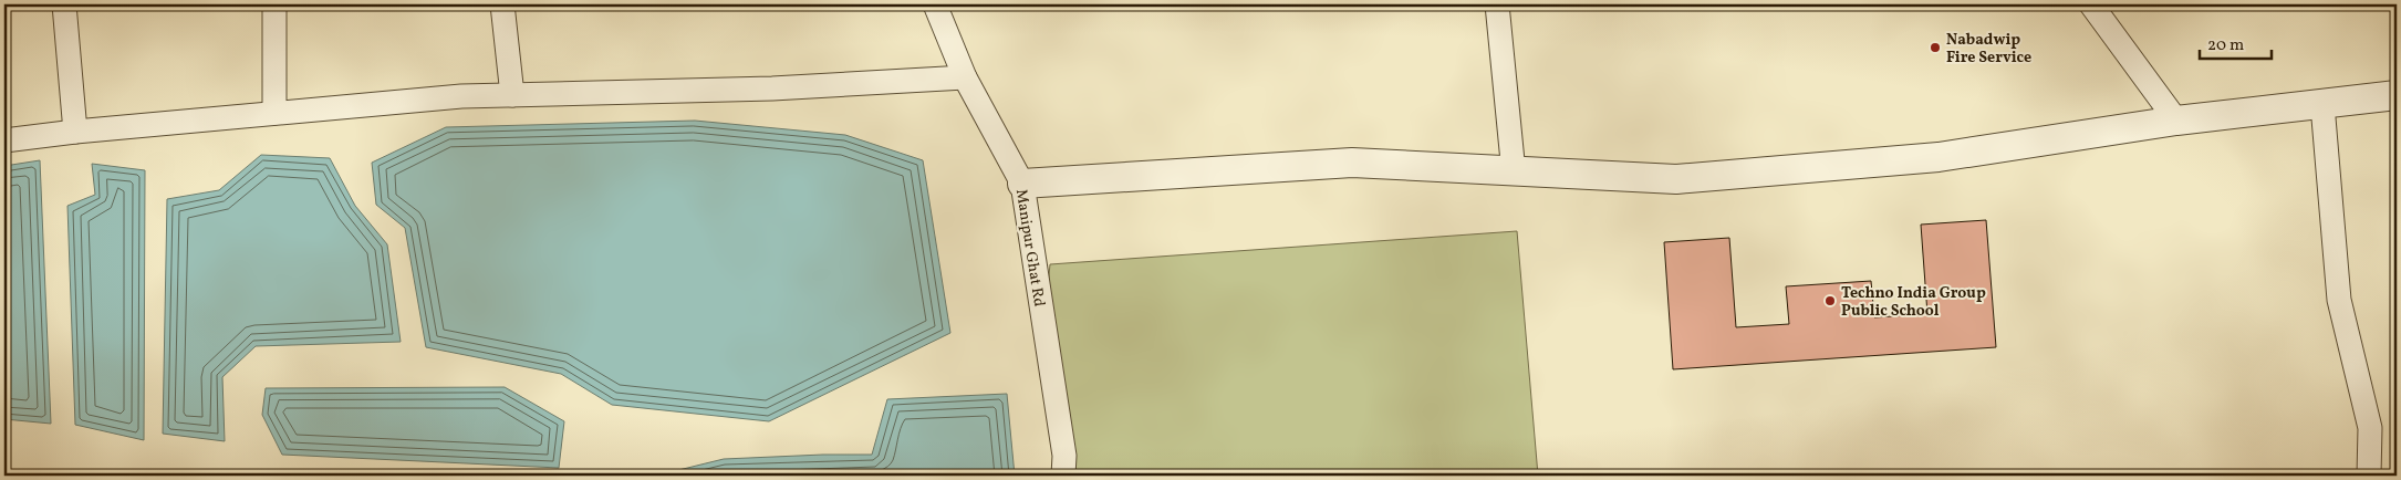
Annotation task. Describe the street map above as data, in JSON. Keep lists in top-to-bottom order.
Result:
{
  "streets": {
    "street": ["Manipur Ghat Rd"]
  },
  "places": ["Nabadwip Fire Service", "Techno India Group Public School"],
  "scale_bar": "20 m"
}
